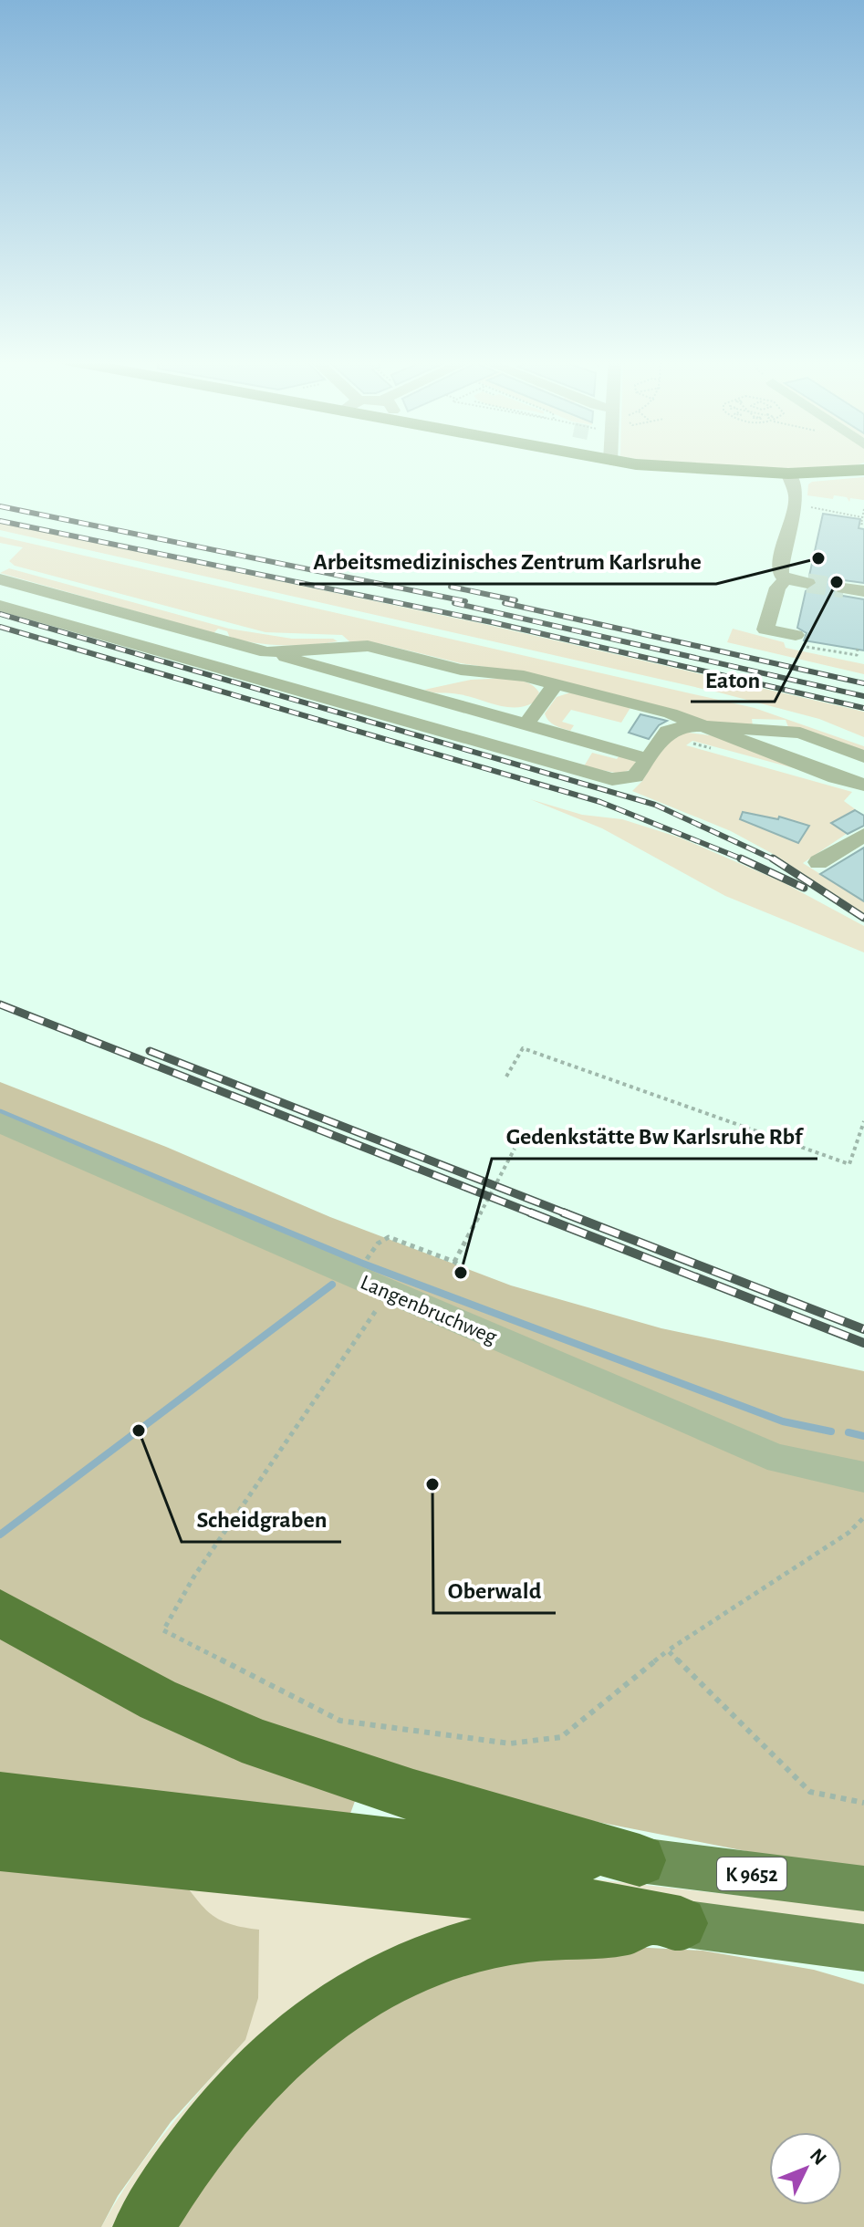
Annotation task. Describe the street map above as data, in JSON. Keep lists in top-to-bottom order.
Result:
{
  "streets": {
    "main road": ["K 9652"],
    "street": ["Langenbruchweg"]
  },
  "places": [
    "Arbeitsmedizinisches Zentrum Karlsruhe",
    "Eaton",
    "Gedenkstätte Bw Karlsruhe Rbf",
    "Scheidgraben",
    "Oberwald"
  ],
  "north": "top right"
}
